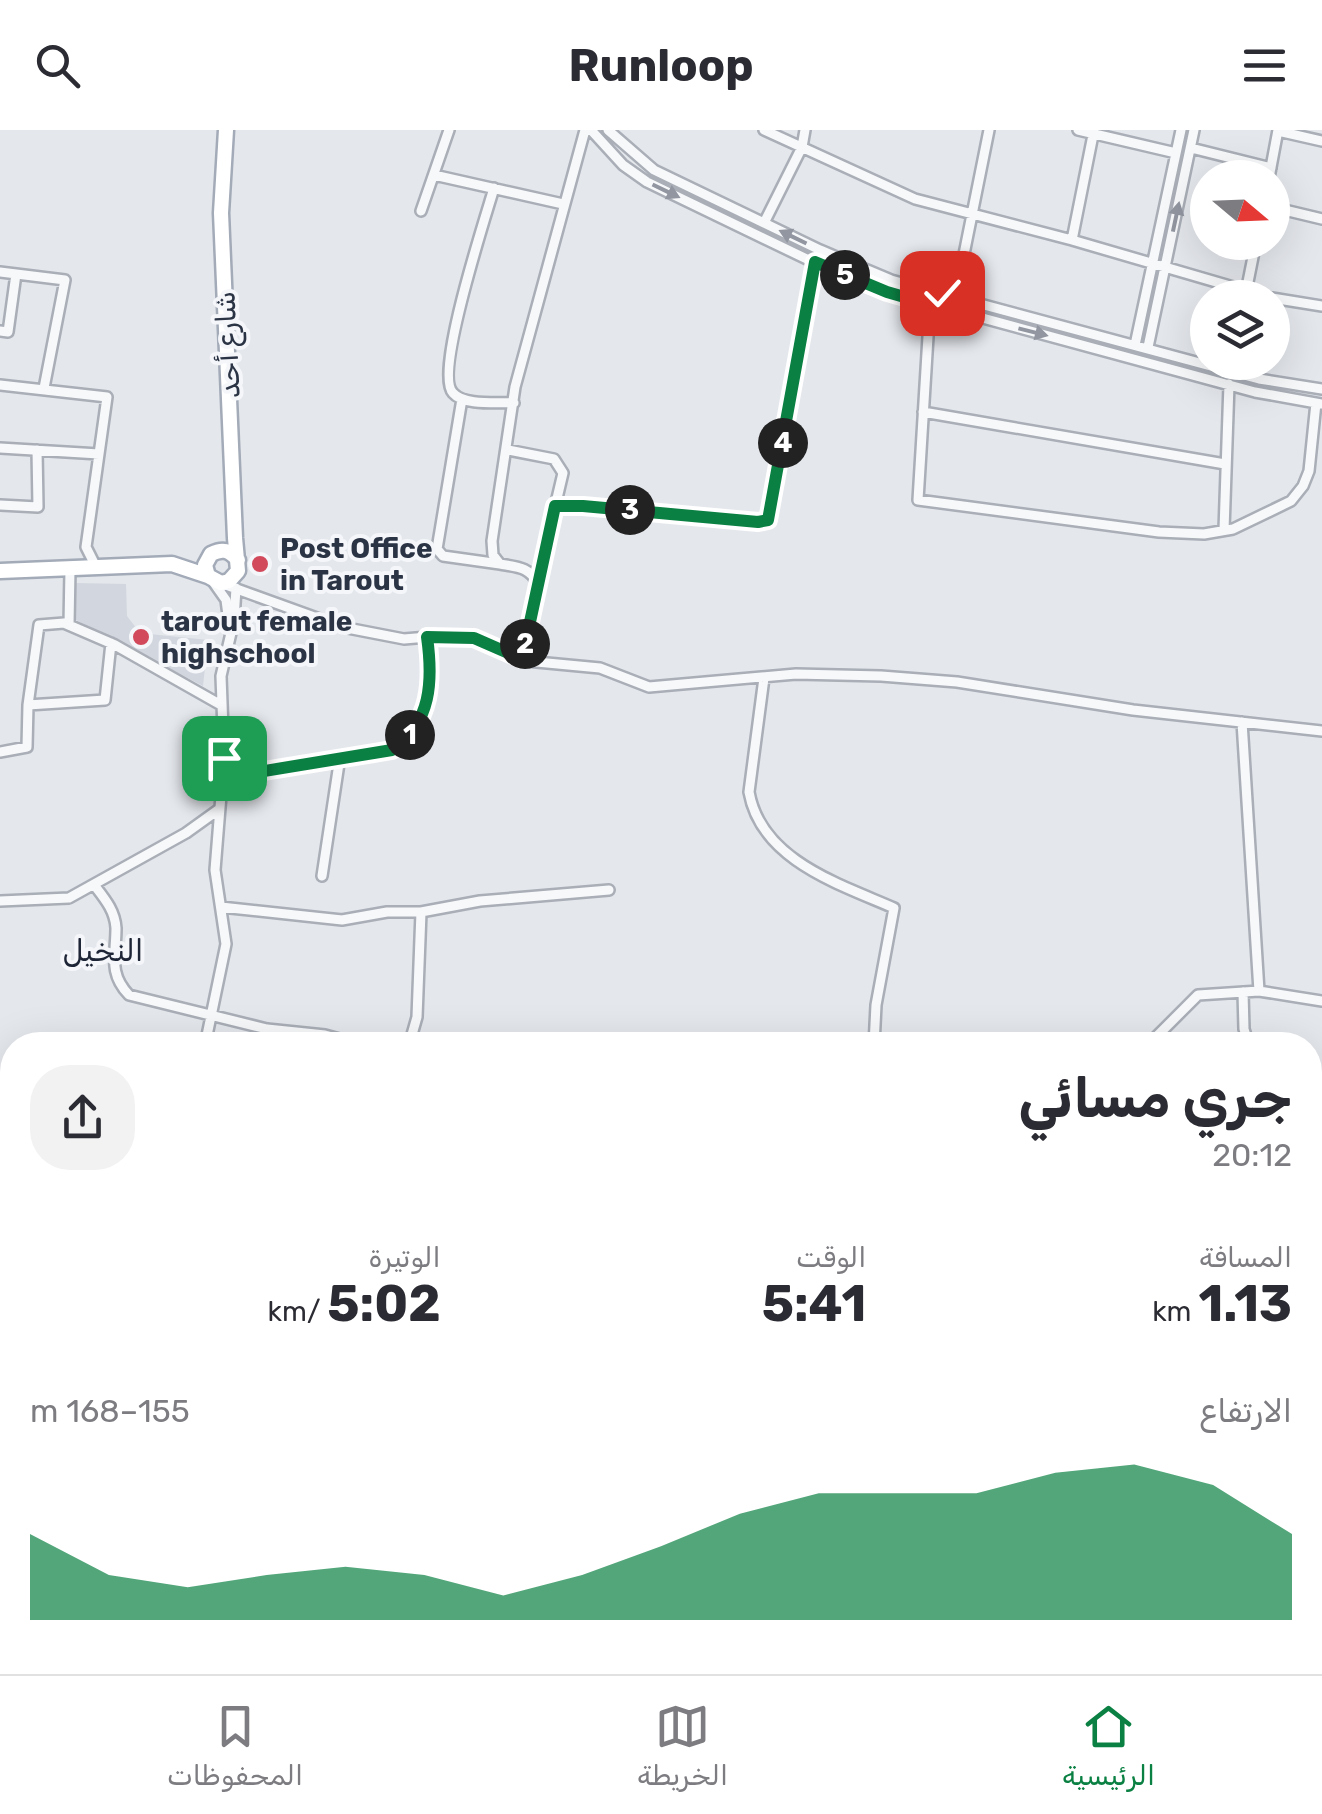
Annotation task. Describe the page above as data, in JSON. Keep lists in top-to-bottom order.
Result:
{
  "streets": {
    "main road": ["شارع أحد"]
  },
  "districts": ["النخيل"],
  "places": ["Post Office in Tarout", "tarout female highschool"],
  "north": "right",
  "page": {
    "header": "Runloop",
    "pins": [
      "5",
      "4",
      "3",
      "2",
      "1"
    ],
    "heading": ["جري مسائي", "20:12"],
    "stats": [
      ["المسافة", "1.13 km"],
      ["الوقت", "5:41"],
      ["الوتيرة", "5:02 /km"]
    ],
    "chart": ["الارتفاع", "155–168 m"],
    "tabs": ["الرئيسية", "الخريطة", "المحفوظات"]
  }
}
